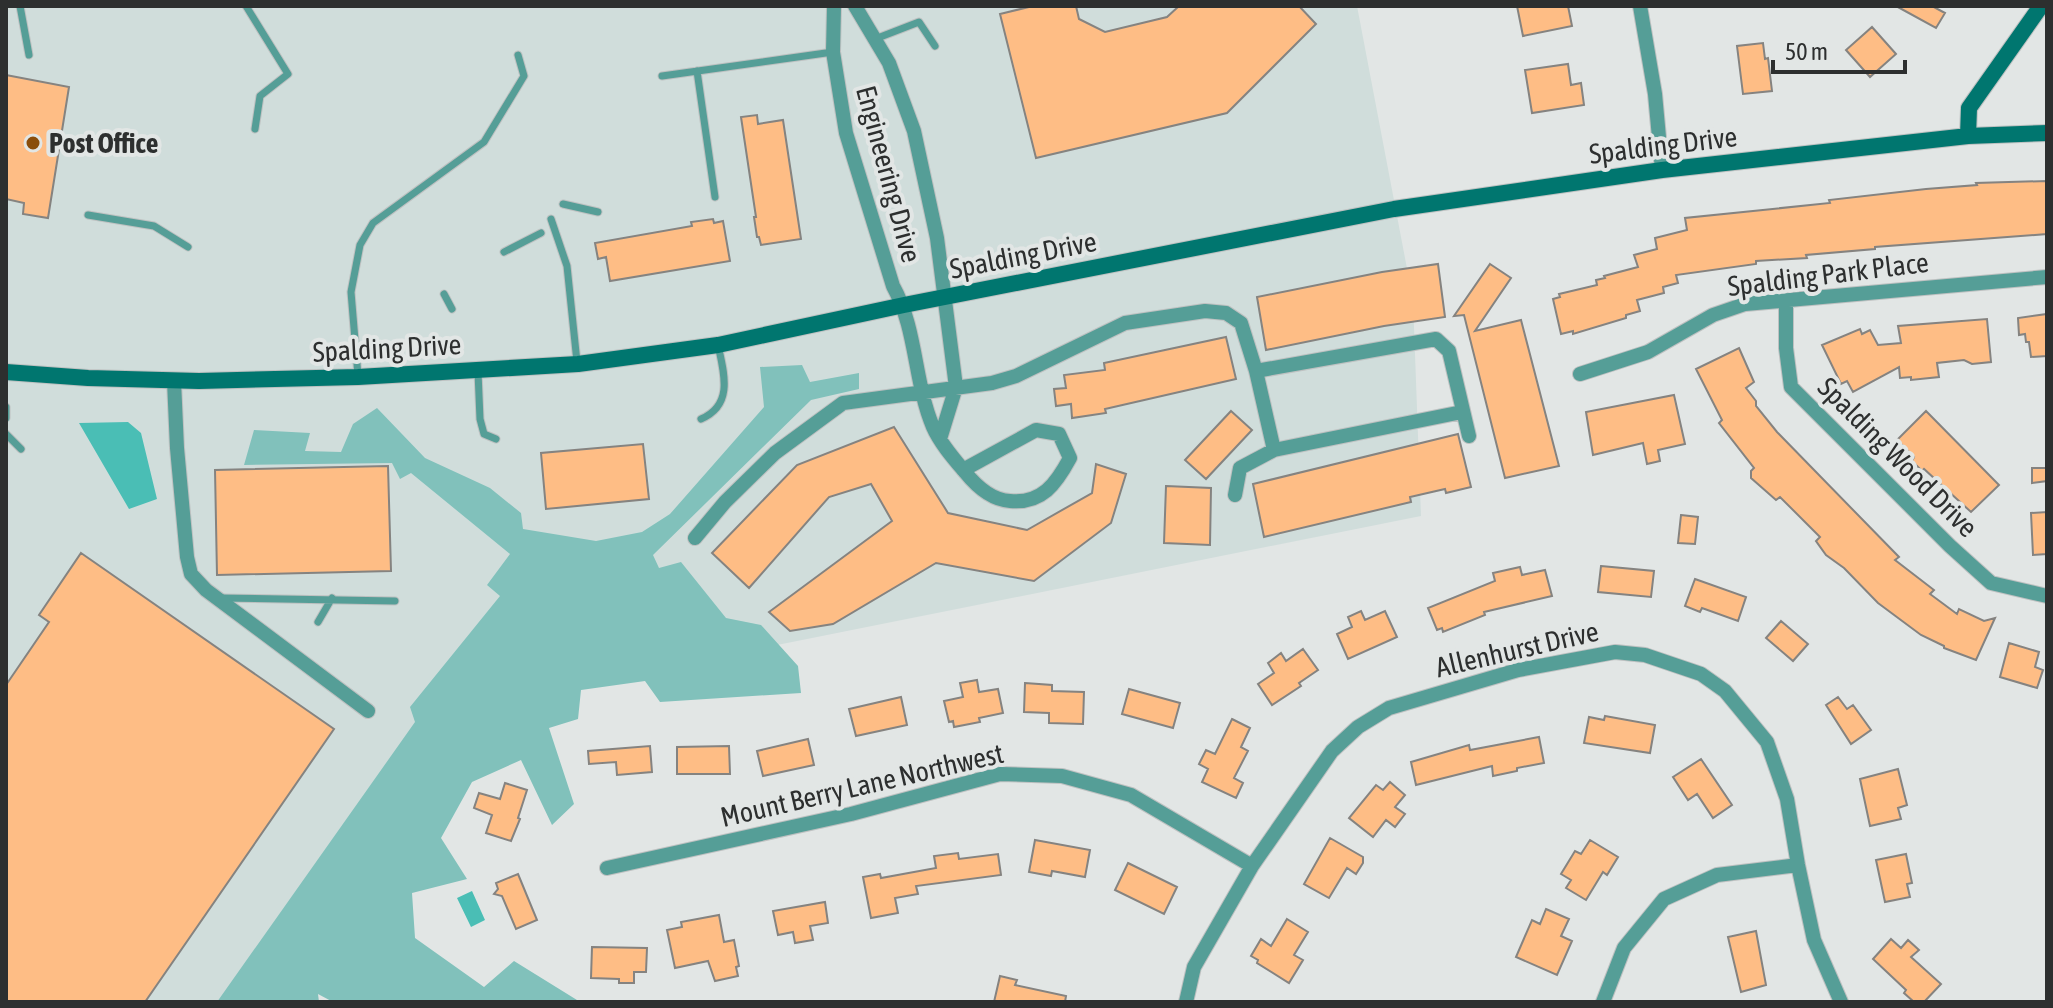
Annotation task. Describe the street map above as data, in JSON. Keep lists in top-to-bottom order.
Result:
{
  "streets": {
    "main road": ["Spalding Drive"],
    "street": [
      "Engineering Drive",
      "Spalding Park Place",
      "Spalding Wood Drive",
      "Allenhurst Drive",
      "Mount Berry Lane Northwest"
    ]
  },
  "crossings": [
    ["Spalding Drive", "Engineering Drive"],
    ["Spalding Park Place", "Spalding Wood Drive"],
    ["Allenhurst Drive", "Mount Berry Lane Northwest"]
  ],
  "places": ["Post Office"],
  "scale_bar": "50 m"
}
